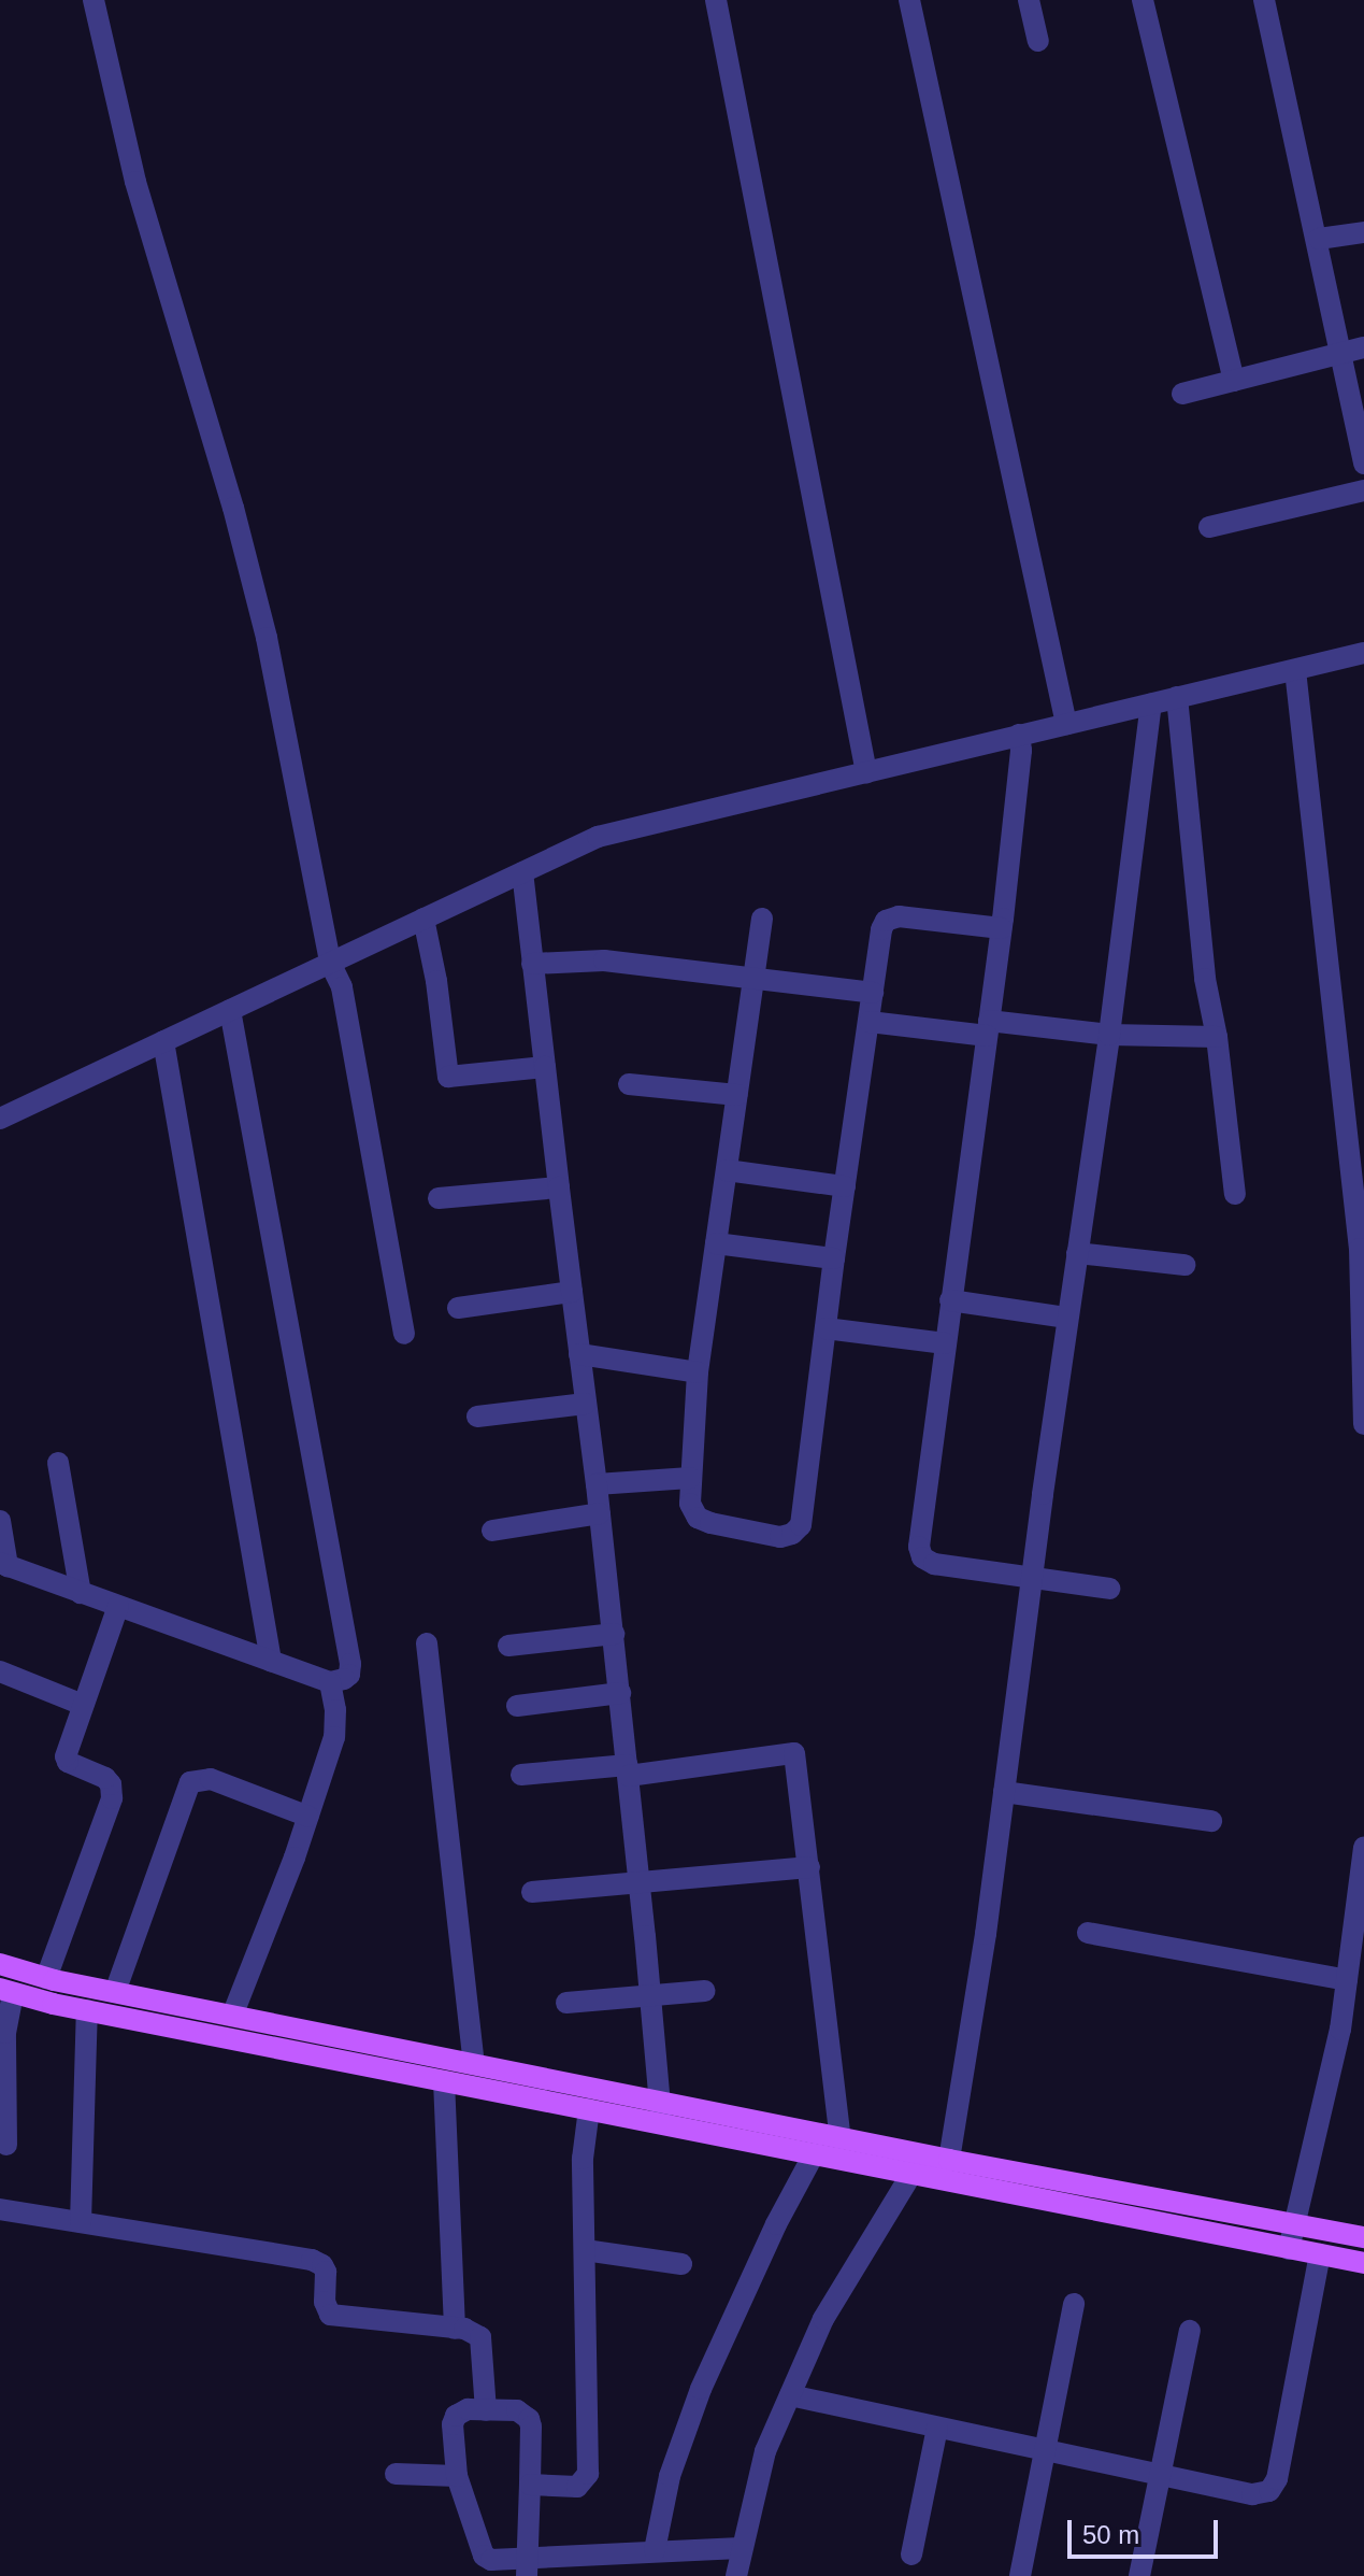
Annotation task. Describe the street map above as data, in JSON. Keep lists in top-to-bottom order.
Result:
{
  "scale_bar": "50 m"
}
